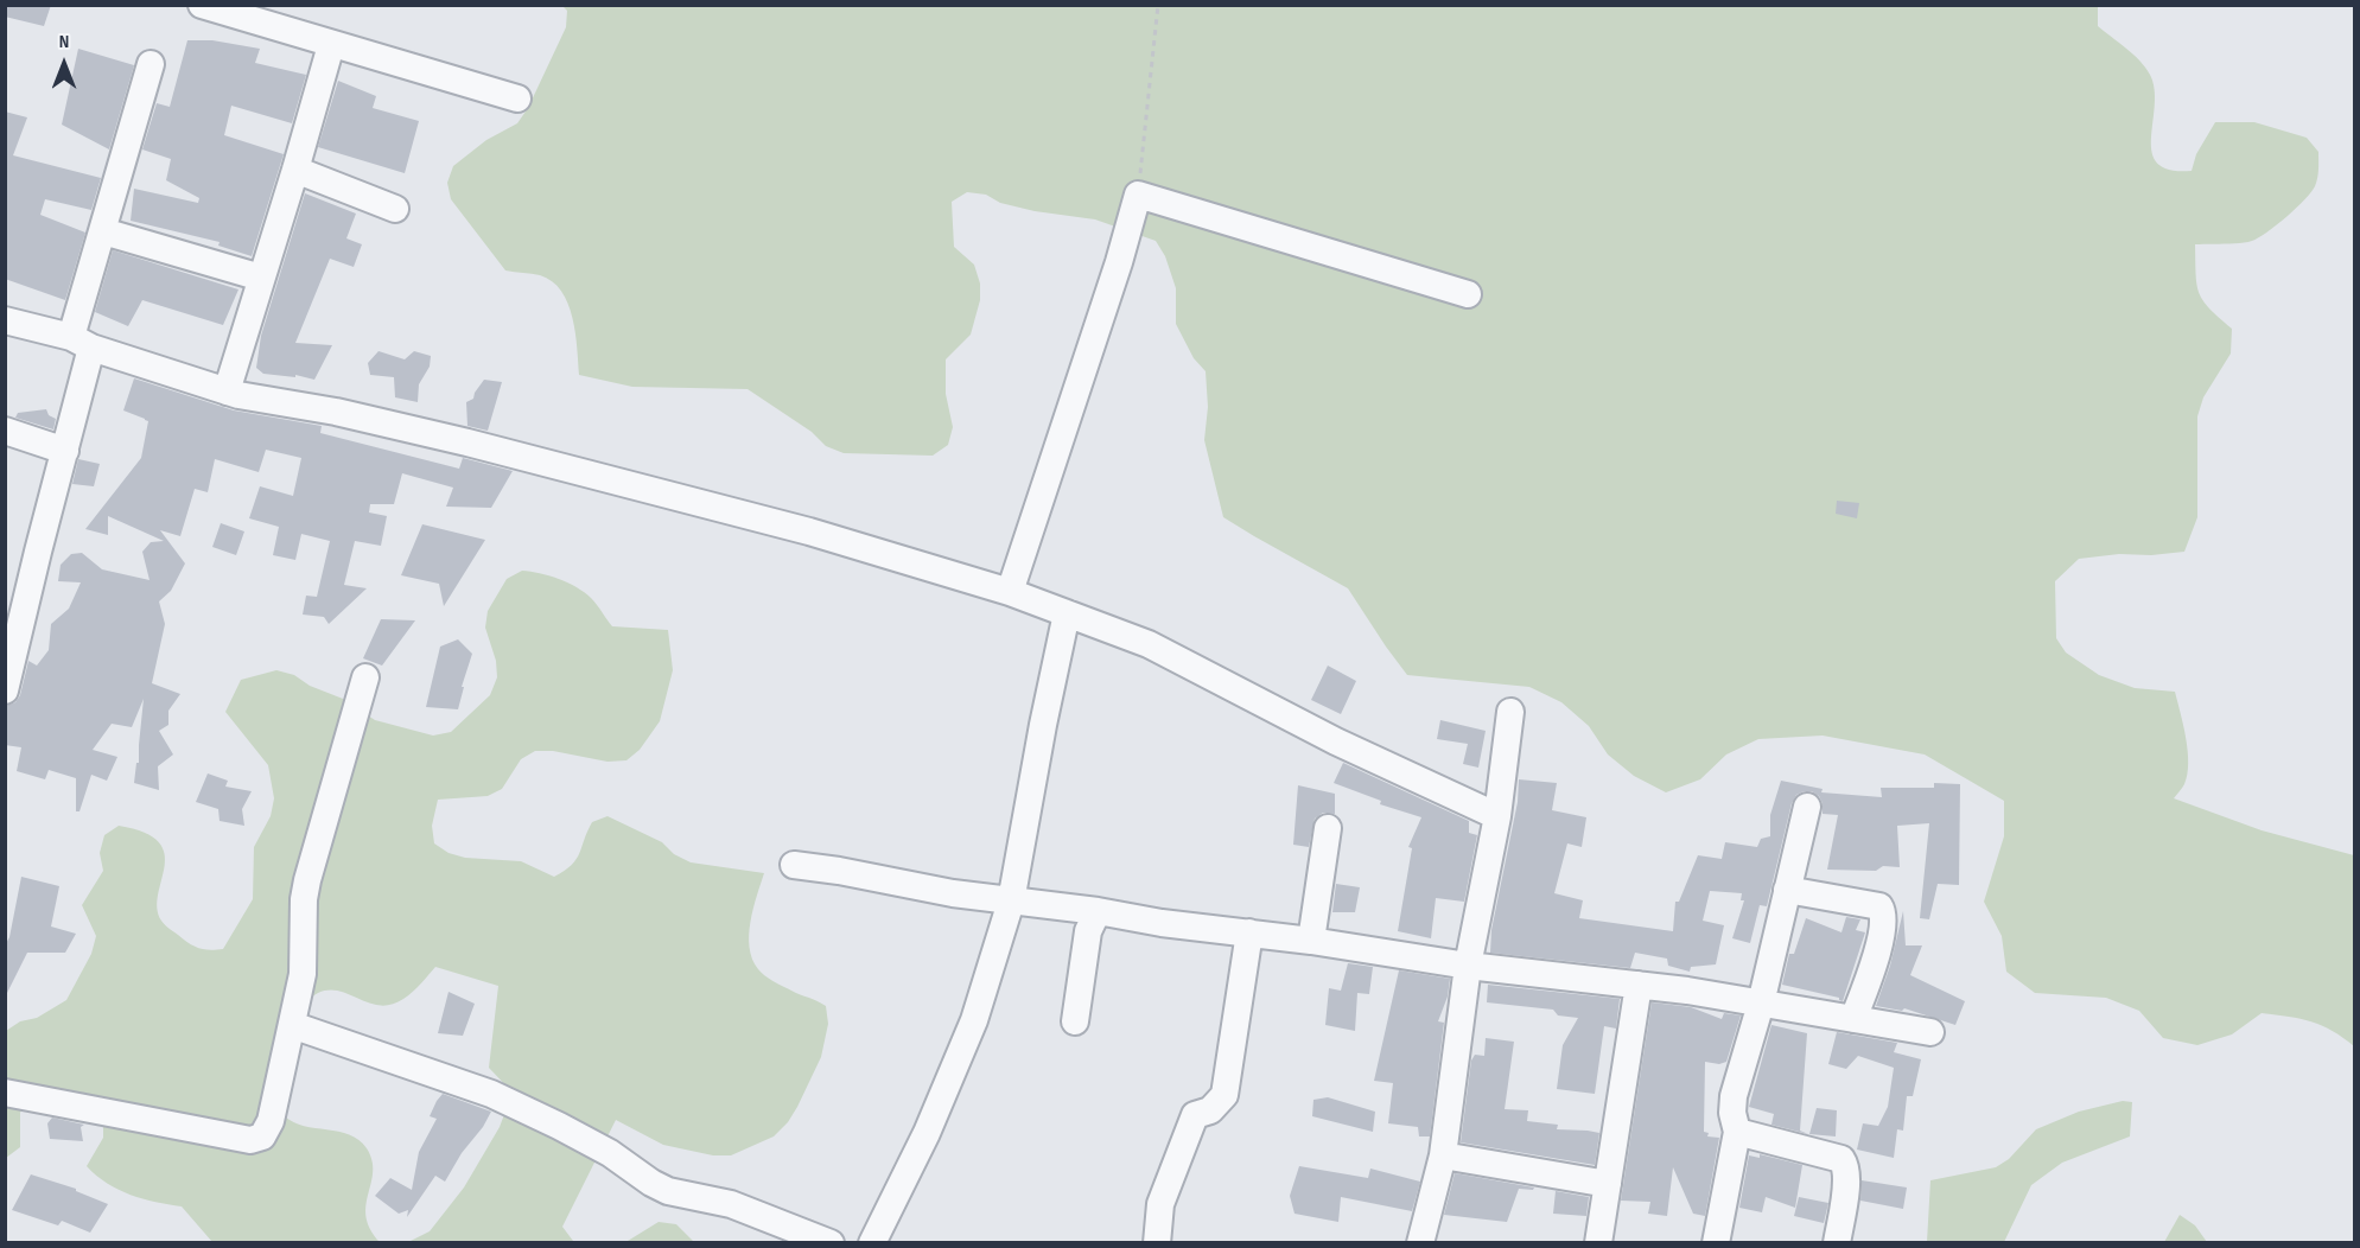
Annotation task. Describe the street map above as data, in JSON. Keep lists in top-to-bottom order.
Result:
{
  "north": "top"
}
